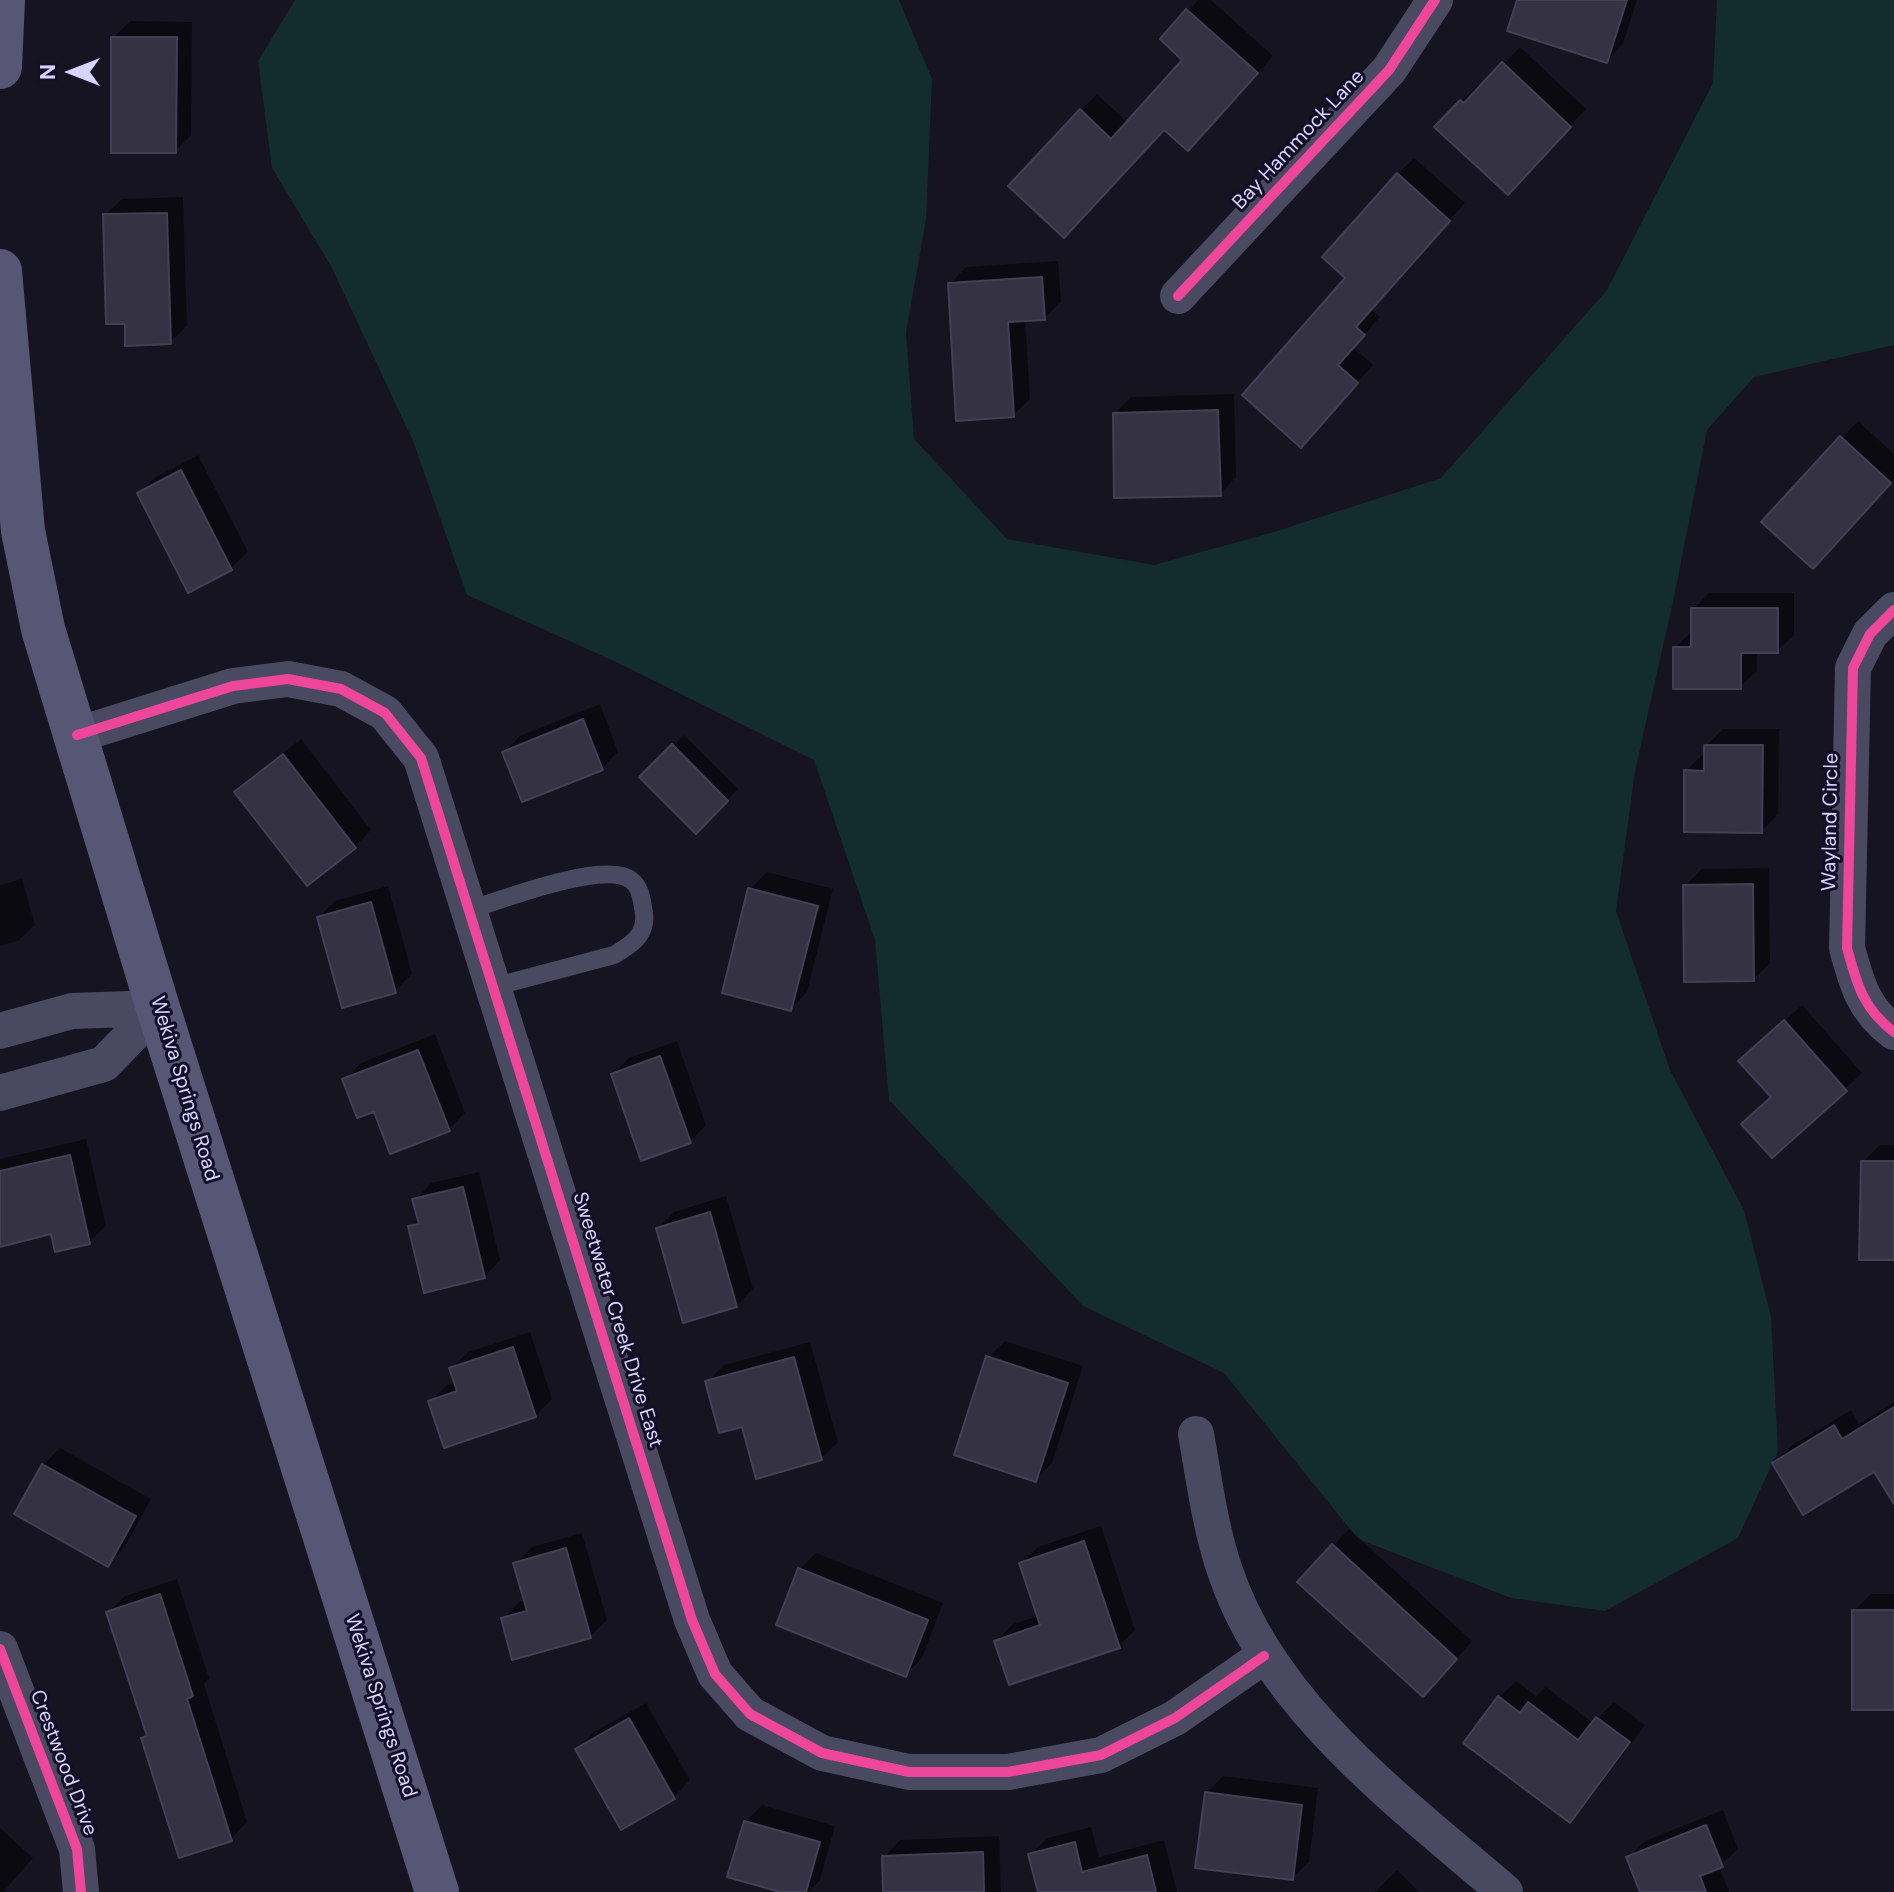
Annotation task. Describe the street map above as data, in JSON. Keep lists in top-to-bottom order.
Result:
{
  "streets": {
    "main road": ["Wekiva Springs Road"],
    "street": [
      "Bay Hammock Lane",
      "Wayland Circle",
      "Sweetwater Creek Drive East",
      "Crestwood Drive"
    ]
  },
  "crossings": [
    ["Wekiva Springs Road", "Sweetwater Creek Drive East"]
  ],
  "north": "left"
}
